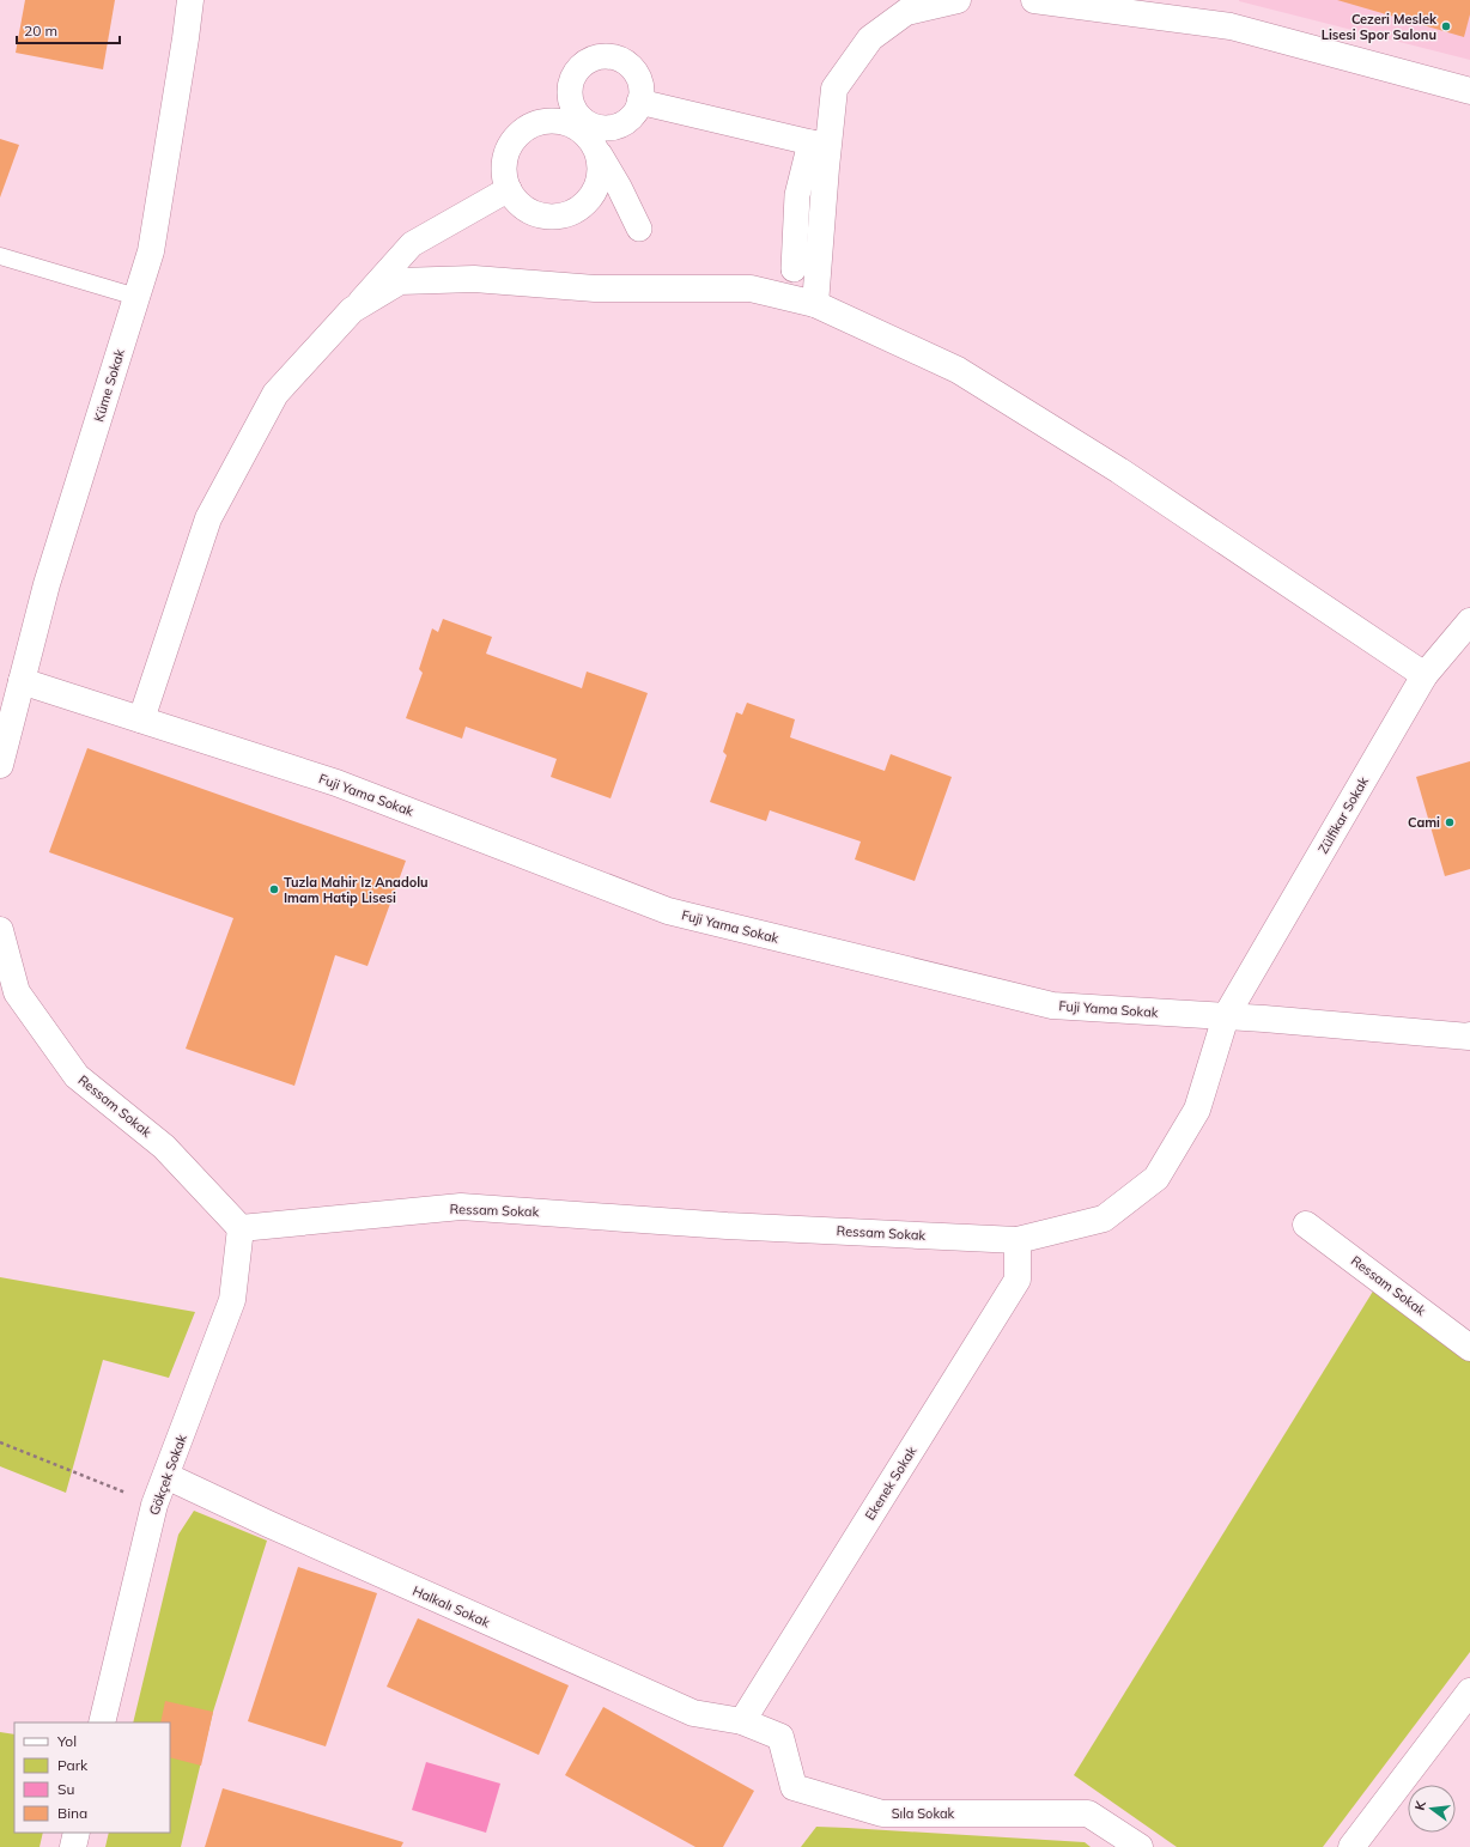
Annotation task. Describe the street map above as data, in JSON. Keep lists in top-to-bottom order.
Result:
{
  "streets": {
    "street": [
      "Küme Sokak",
      "Fuji Yama Sokak",
      "Zülfikar Sokak",
      "Ressam Sokak",
      "Gökçek Sokak",
      "Ekenek Sokak",
      "Halkalı Sokak",
      "Sıla Sokak"
    ]
  },
  "crossings": [
    ["Küme Sokak", "Fuji Yama Sokak"],
    ["Fuji Yama Sokak", "Zülfikar Sokak"],
    ["Zülfikar Sokak", "Ressam Sokak"],
    ["Zülfikar Sokak", "Ekenek Sokak"],
    ["Ressam Sokak", "Gökçek Sokak"],
    ["Ressam Sokak", "Ekenek Sokak"],
    ["Gökçek Sokak", "Halkalı Sokak"],
    ["Ekenek Sokak", "Halkalı Sokak"],
    ["Ekenek Sokak", "Sıla Sokak"],
    ["Halkalı Sokak", "Sıla Sokak"]
  ],
  "places": ["Cezeri Meslek Lisesi Spor Salonu", "Cami", "Tuzla Mahir Iz Anadolu Imam Hatip Lisesi"],
  "legend": [
    "Yol",
    "Park",
    "Su",
    "Bina"
  ],
  "scale_bar": "20 m",
  "north": "left"
}
